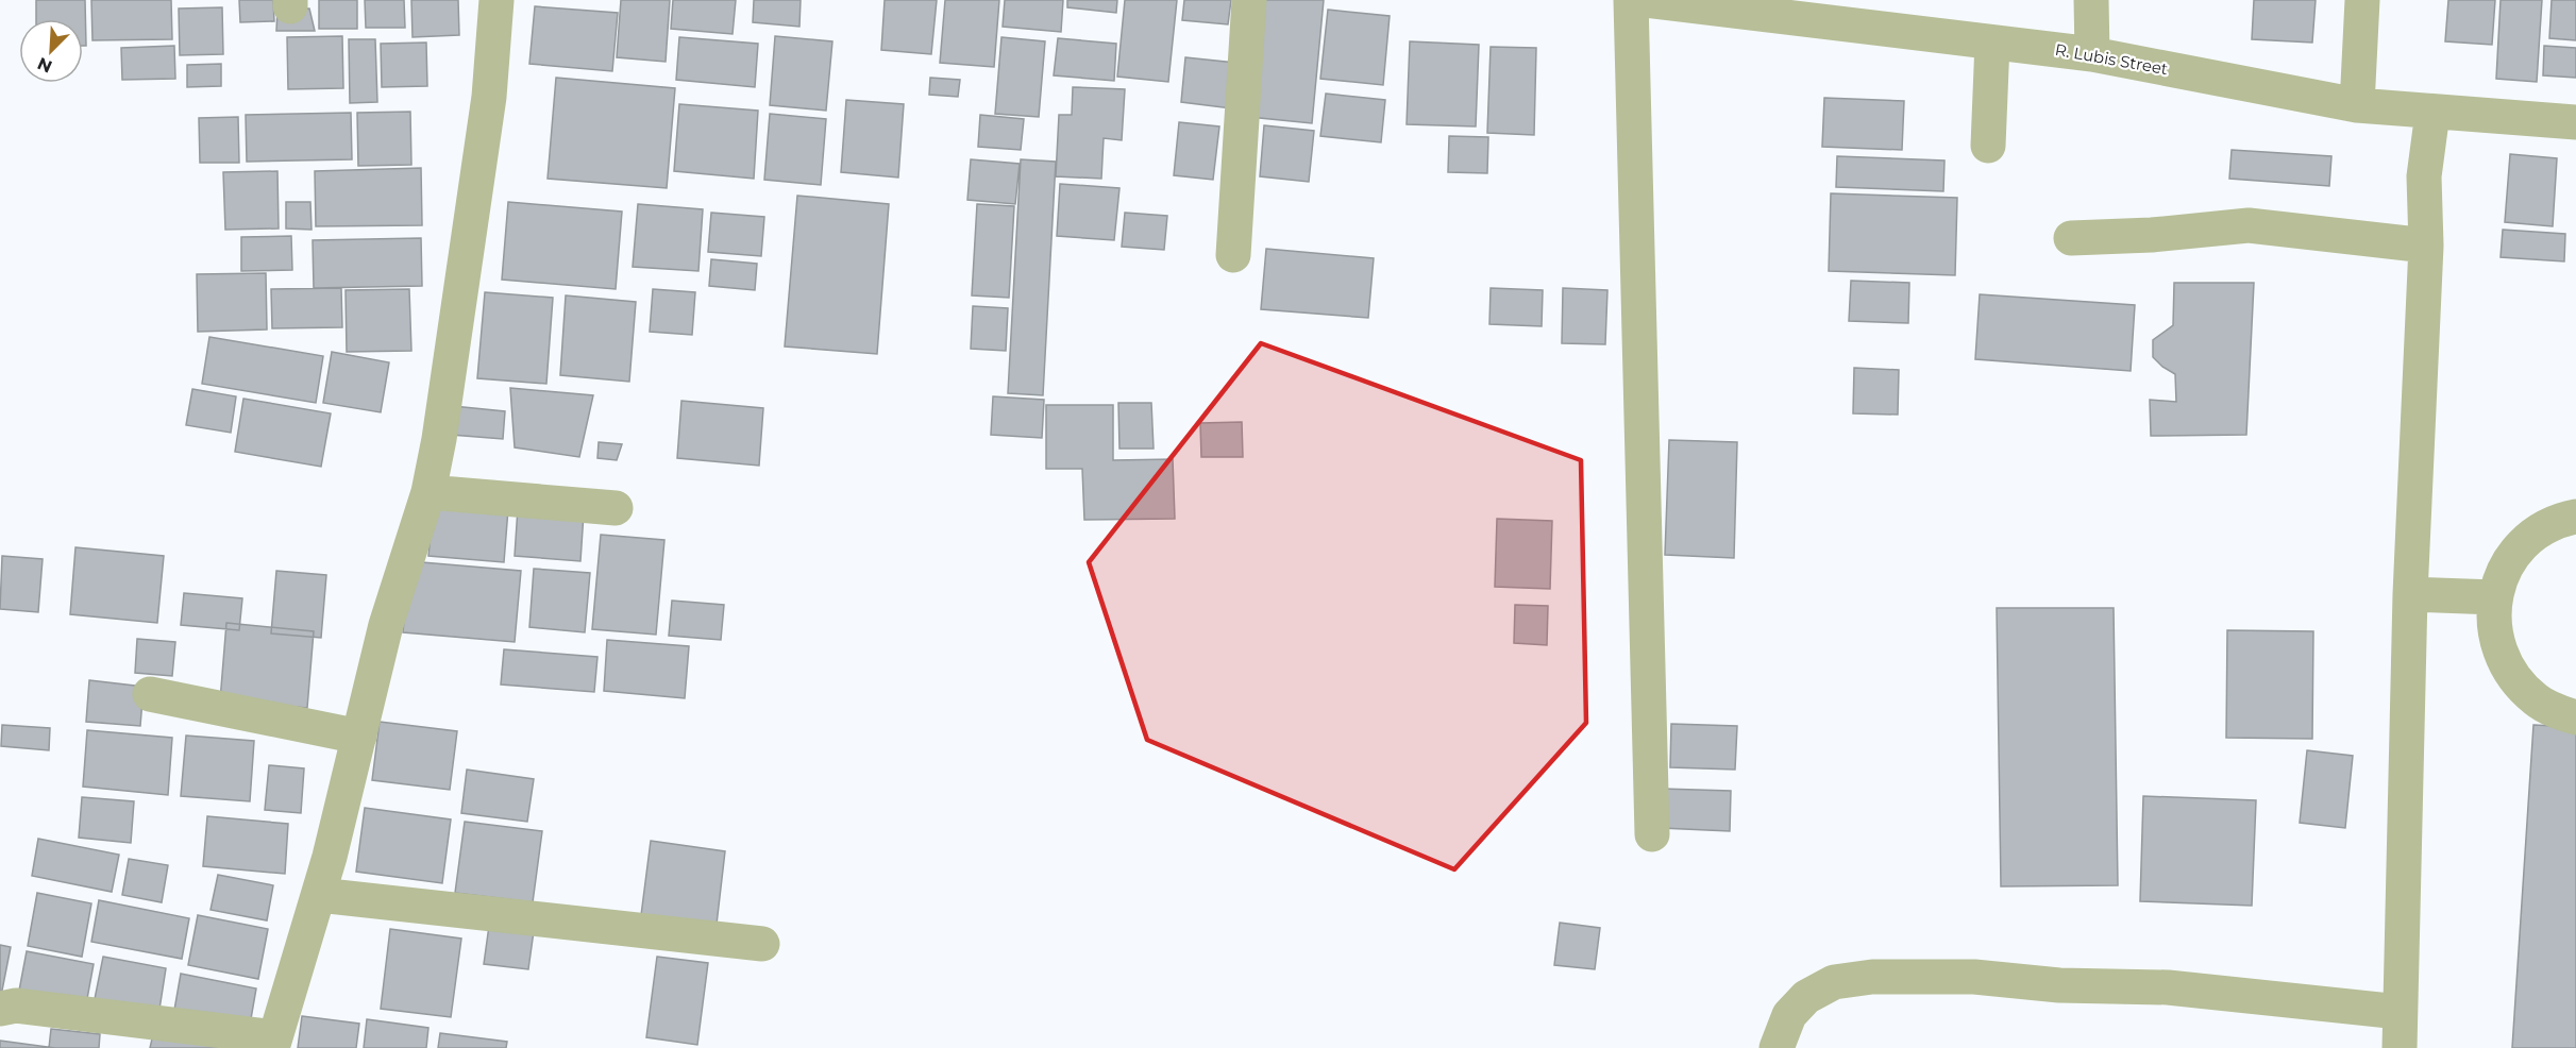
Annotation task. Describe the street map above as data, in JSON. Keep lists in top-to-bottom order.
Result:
{
  "streets": {
    "street": ["R. Lubis Street"]
  },
  "north": "bottom left"
}
